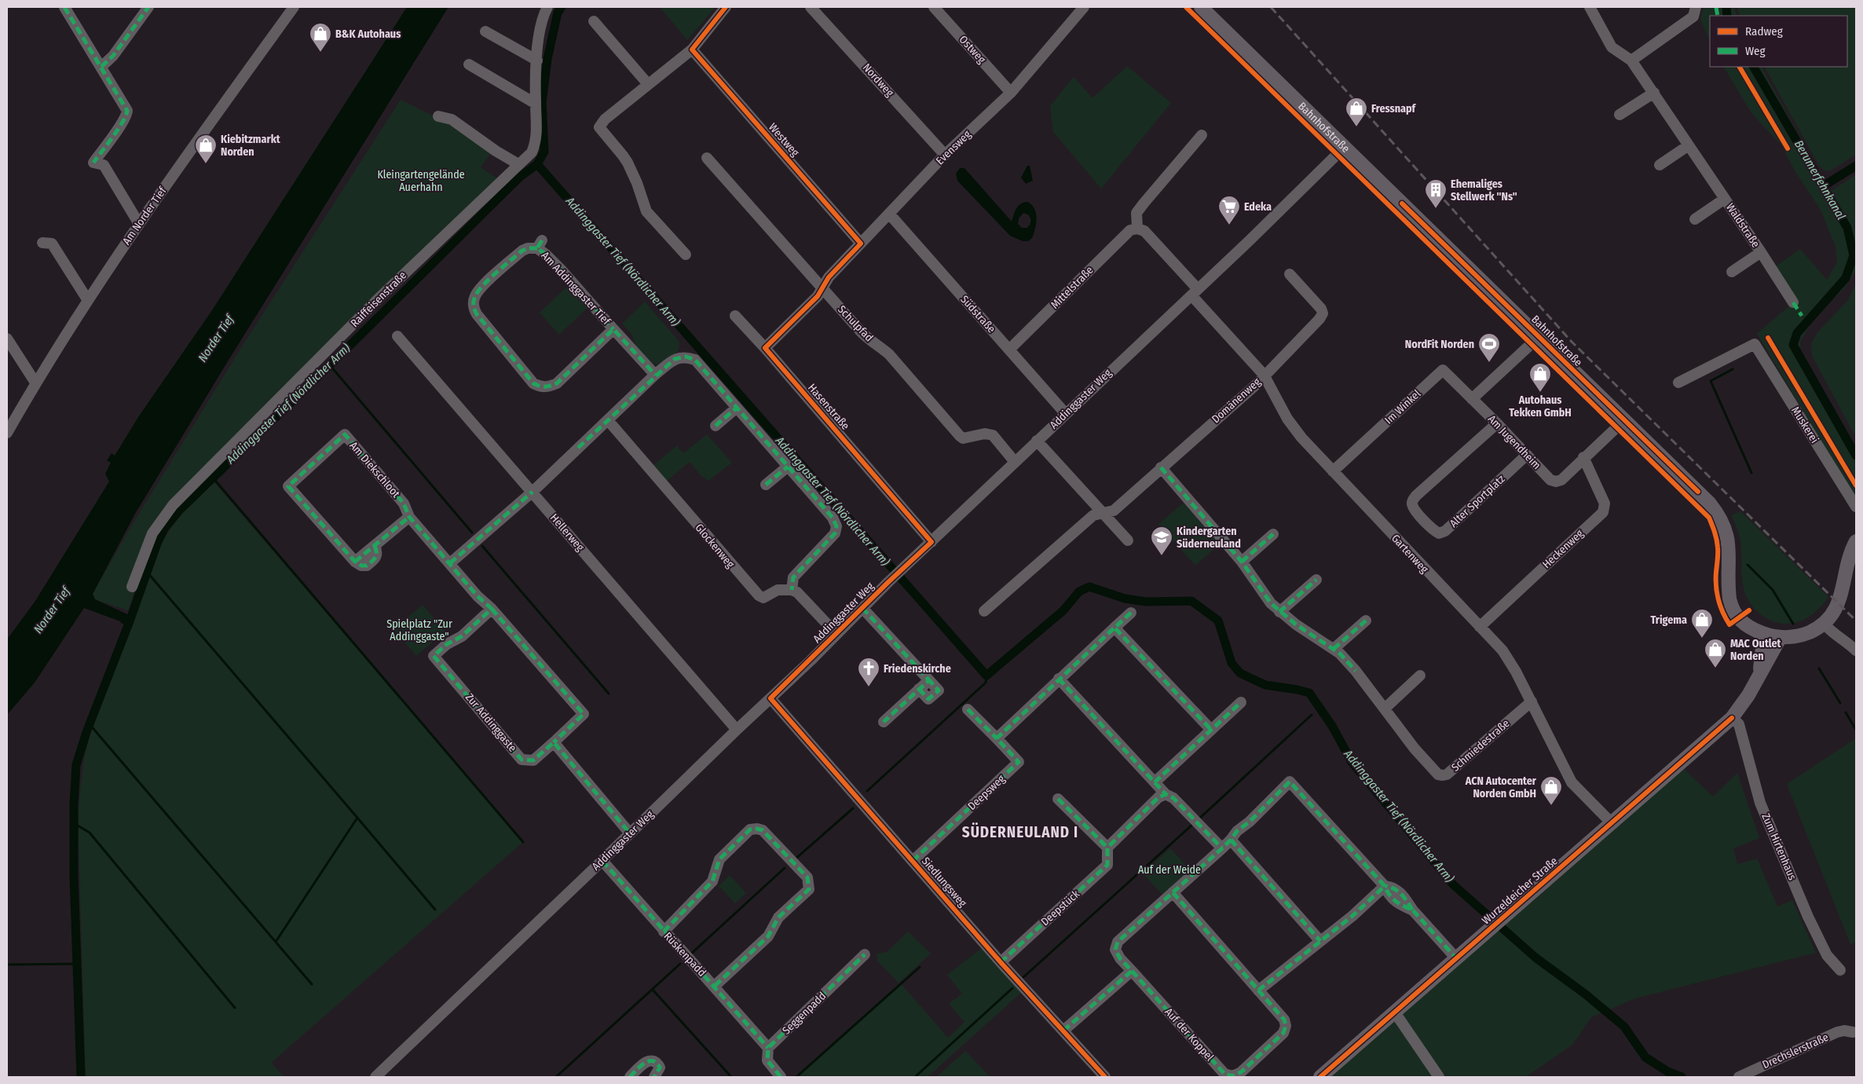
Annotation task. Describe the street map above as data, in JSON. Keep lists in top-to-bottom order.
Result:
{
  "streets": {
    "main road": ["Bahnhofstraße", "Wurzeldeicher Straße"],
    "street": [
      "Ostweg",
      "Nordweg",
      "Westweg",
      "Evensweg",
      "Am Norder Tief",
      "Waldstraße",
      "Mittelstraße",
      "Am Addinggaster Tief",
      "Raiffeisenstraße",
      "Südstraße",
      "Schulpfad",
      "Addinggaster Weg",
      "Domänenweg",
      "Hasenstraße",
      "Im Winkel",
      "Muskerei",
      "Am Jugendheim",
      "Am Diekschloot",
      "Alter Sportplatz",
      "Hellerweg",
      "Glockenweg",
      "Heckenweg",
      "Gartenweg",
      "Zur Addinggaste",
      "Schmiedestraße",
      "Deepsweg",
      "Zum Hirtenhaus",
      "Siedlungsweg",
      "Deepstück",
      "Rüskenpadd",
      "Seggenpadd",
      "Auf der Koppel",
      "Drechslerstraße"
    ]
  },
  "crossings": [
    ["Ostweg", "Evensweg"],
    ["Nordweg", "Evensweg"],
    ["Bahnhofstraße", "Addinggaster Weg"],
    ["Bahnhofstraße", "Am Jugendheim"],
    ["Bahnhofstraße", "Wurzeldeicher Straße"],
    ["Westweg", "Evensweg"],
    ["Evensweg", "Südstraße"],
    ["Evensweg", "Schulpfad"],
    ["Mittelstraße", "Südstraße"],
    ["Südstraße", "Addinggaster Weg"],
    ["Schulpfad", "Addinggaster Weg"],
    ["Addinggaster Weg", "Hasenstraße"],
    ["Addinggaster Weg", "Hellerweg"],
    ["Addinggaster Weg", "Gartenweg"],
    ["Addinggaster Weg", "Siedlungsweg"],
    ["Addinggaster Weg", "Rüskenpadd"],
    ["Domänenweg", "Gartenweg"],
    ["Domänenweg", "Schmiedestraße"],
    ["Im Winkel", "Am Jugendheim"],
    ["Im Winkel", "Gartenweg"],
    ["Am Jugendheim", "Alter Sportplatz"],
    ["Am Jugendheim", "Heckenweg"],
    ["Am Diekschloot", "Zur Addinggaste"],
    ["Heckenweg", "Gartenweg"],
    ["Gartenweg", "Schmiedestraße"],
    ["Gartenweg", "Wurzeldeicher Straße"],
    ["Deepsweg", "Siedlungsweg"],
    ["Zum Hirtenhaus", "Wurzeldeicher Straße"],
    ["Siedlungsweg", "Deepstück"],
    ["Rüskenpadd", "Seggenpadd"]
  ],
  "districts": ["SÜDERNEULAND I"],
  "water": ["Berumerfehnkanal", "Addinggaster Tief (Nördlicher Arm)", "Norder Tief"],
  "parks": ["Kleingartengelände Auerhahn", "Spielplatz \"Zur Addinggaste\"", "Auf der Weide"],
  "places": {
    "shop": [
      "B&K Autohaus",
      "Fressnapf",
      "Kiebitzmarkt Norden",
      "Autohaus Tekken GmbH",
      "Trigema",
      "MAC Outlet Norden",
      "ACN Autocenter Norden GmbH"
    ],
    "building": ["Ehemaliges Stellwerk \"Ns\""],
    "supermarket": ["Edeka"],
    "sports": ["NordFit Norden"],
    "school or university": ["Kindergarten Süderneuland"],
    "church": ["Friedenskirche"]
  },
  "legend": ["Radweg", "Weg"]
}
